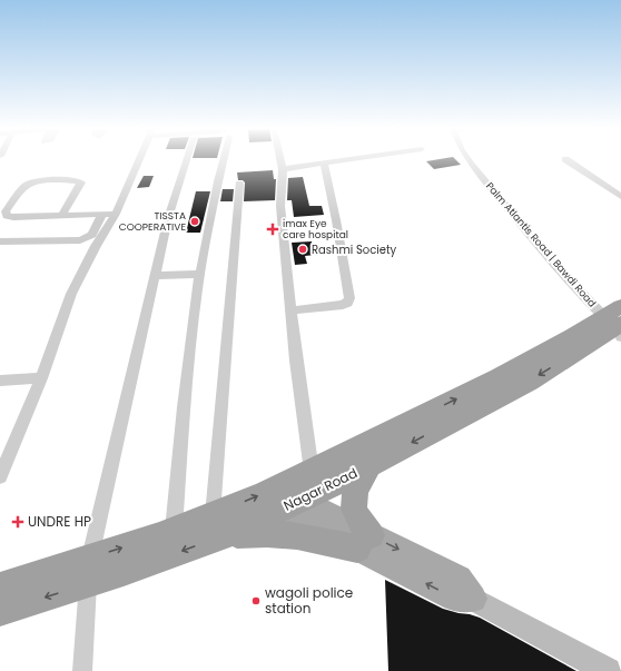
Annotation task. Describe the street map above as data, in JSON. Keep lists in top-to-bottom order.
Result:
{
  "streets": {
    "highway": ["Nagar Road"],
    "street": ["Palm Atlantis Road | Bawdi Road"]
  },
  "crossings": [
    ["Palm Atlantis Road | Bawdi Road", "Nagar Road"]
  ],
  "places": {
    "other": ["TISSTA COOPERATIVE", "Rashmi Society", "wagoli police station"],
    "health": ["imax Eye care hospital", "UNDRE HP"]
  }
}
